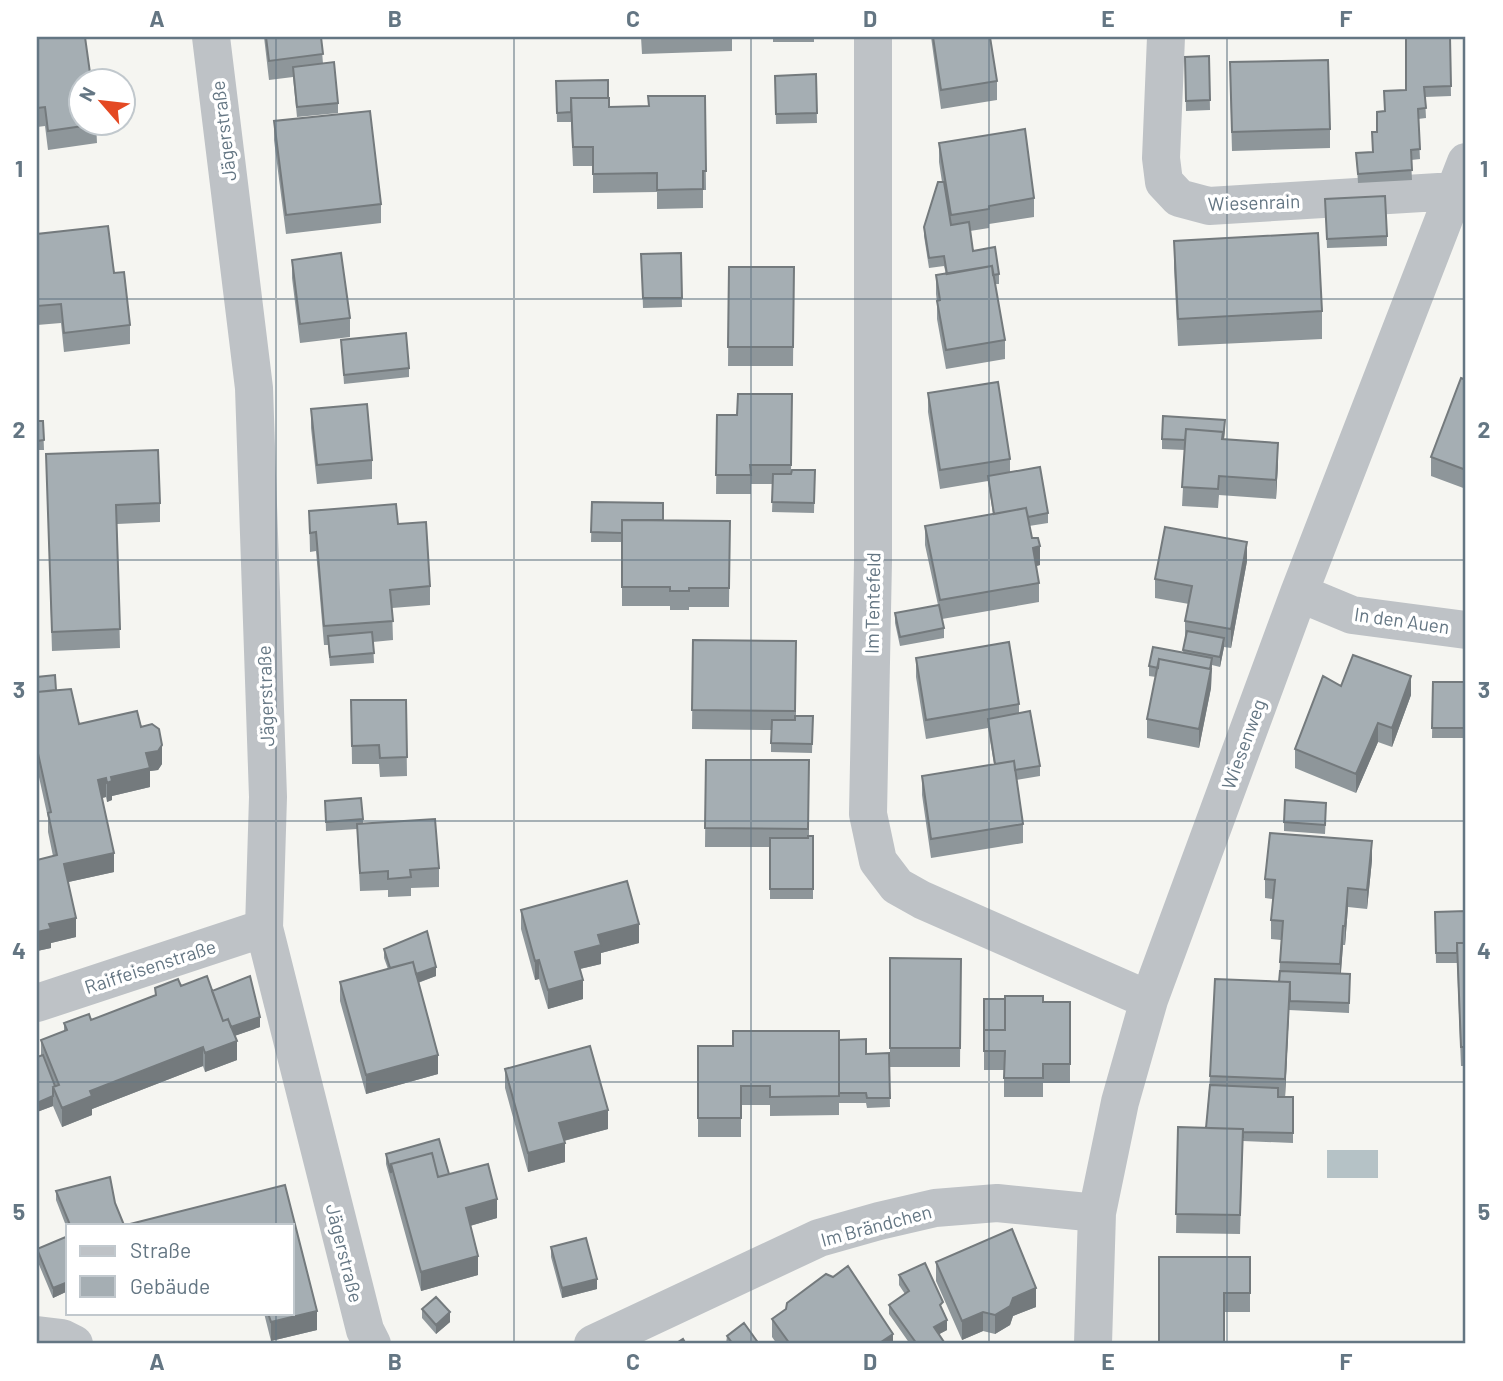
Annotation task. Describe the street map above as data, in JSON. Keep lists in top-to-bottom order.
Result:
{
  "streets": {
    "street": [
      "Jägerstraße",
      "Wiesenrain",
      "Im Tentefeld",
      "In den Auen",
      "Wiesenweg",
      "Raiffeisenstraße",
      "Im Brändchen"
    ]
  },
  "crossings": [
    ["Jägerstraße", "Raiffeisenstraße"],
    ["Wiesenrain", "Wiesenweg"],
    ["Im Tentefeld", "Wiesenweg"],
    ["In den Auen", "Wiesenweg"],
    ["Wiesenweg", "Im Brändchen"]
  ],
  "legend": ["Straße", "Gebäude"],
  "north": "top left",
  "grid": {
    "columns": [
      "A",
      "B",
      "C",
      "D",
      "E",
      "F"
    ],
    "rows": [
      "1",
      "2",
      "3",
      "4",
      "5"
    ]
  }
}
